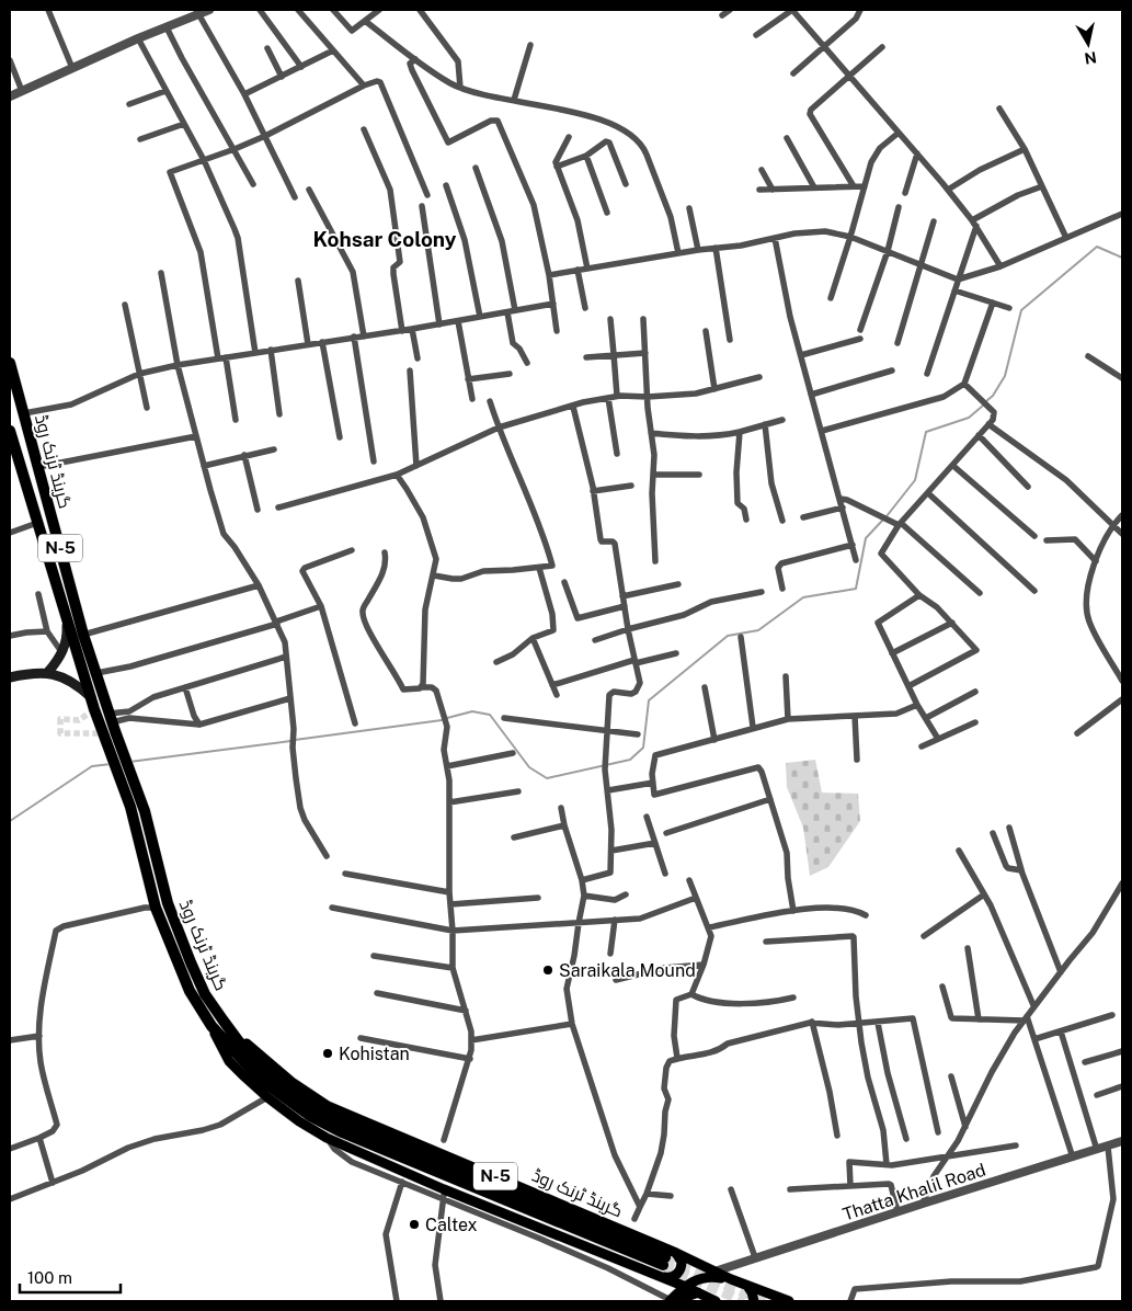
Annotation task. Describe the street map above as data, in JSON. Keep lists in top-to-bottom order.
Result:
{
  "streets": {
    "highway": ["گرینڈ ٹرنک روڈ", "N-5"],
    "street": ["Thatta Khalil Road"]
  },
  "crossings": [
    ["گرینڈ ٹرنک روڈ", "Thatta Khalil Road"]
  ],
  "districts": ["Kohsar Colony"],
  "places": ["Saraikala Mound", "Kohistan", "Caltex"],
  "scale_bar": "100 m",
  "north": "bottom"
}
